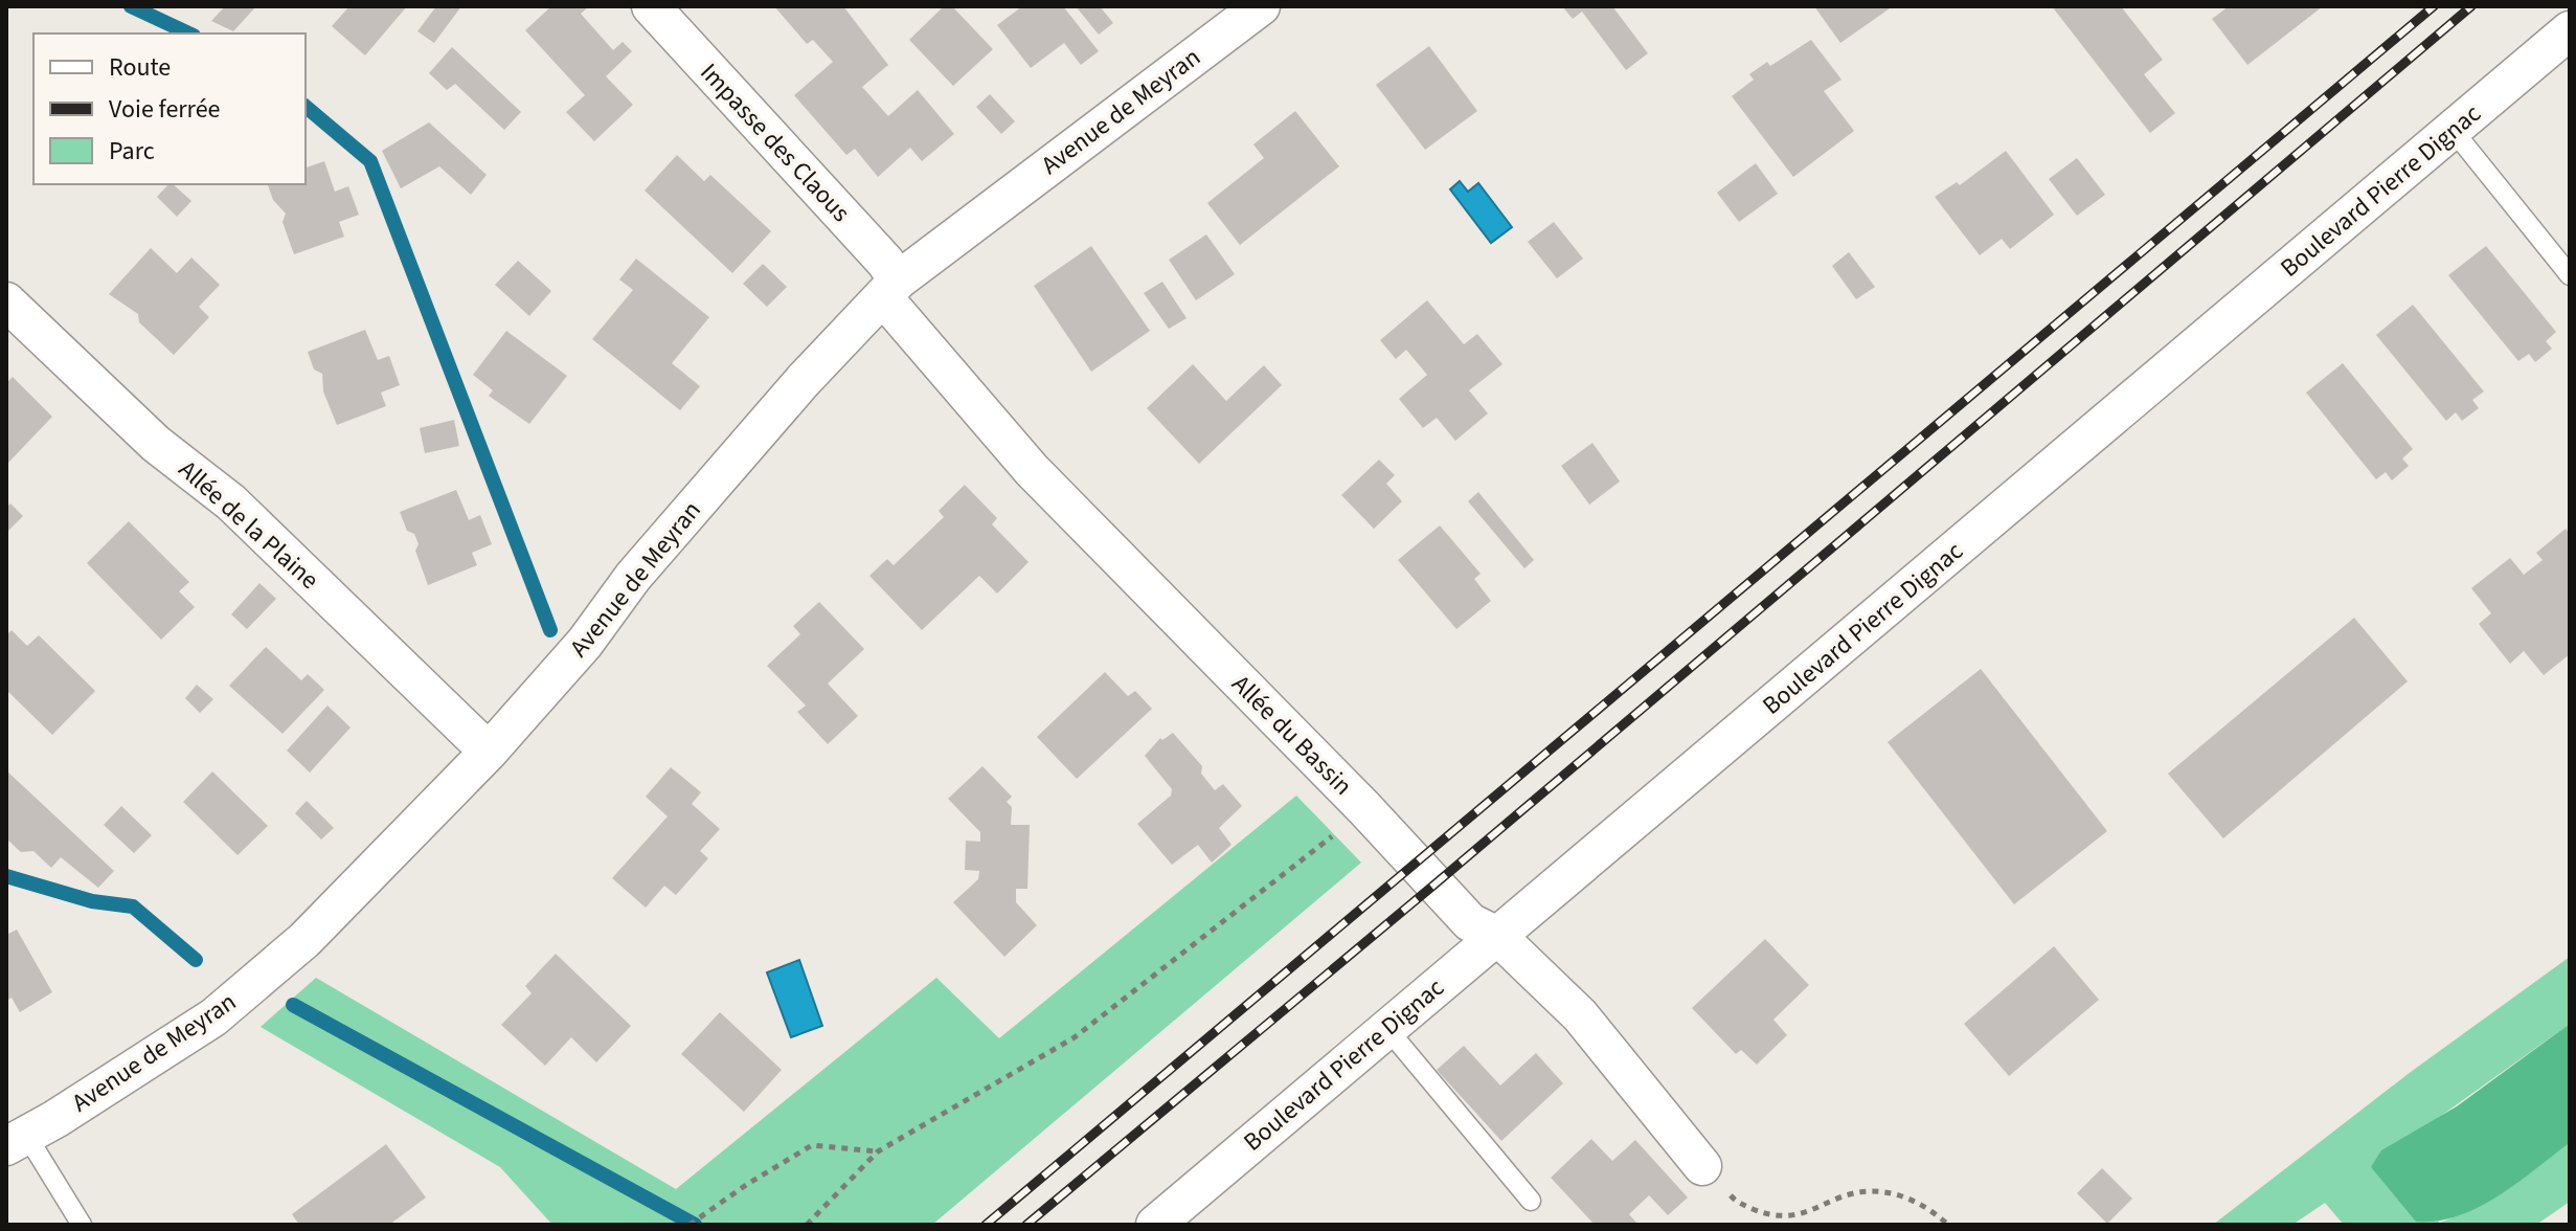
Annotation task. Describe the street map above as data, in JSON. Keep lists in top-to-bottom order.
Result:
{
  "streets": {
    "street": [
      "Avenue de Meyran",
      "Impasse des Claous",
      "Boulevard Pierre Dignac",
      "Allée de la Plaine",
      "Allée du Bassin"
    ]
  },
  "crossings": [
    ["Avenue de Meyran", "Impasse des Claous"],
    ["Avenue de Meyran", "Allée de la Plaine"],
    ["Avenue de Meyran", "Allée du Bassin"],
    ["Impasse des Claous", "Allée du Bassin"],
    ["Boulevard Pierre Dignac", "Allée du Bassin"]
  ],
  "legend": ["Route", "Voie ferrée", "Parc"]
}
